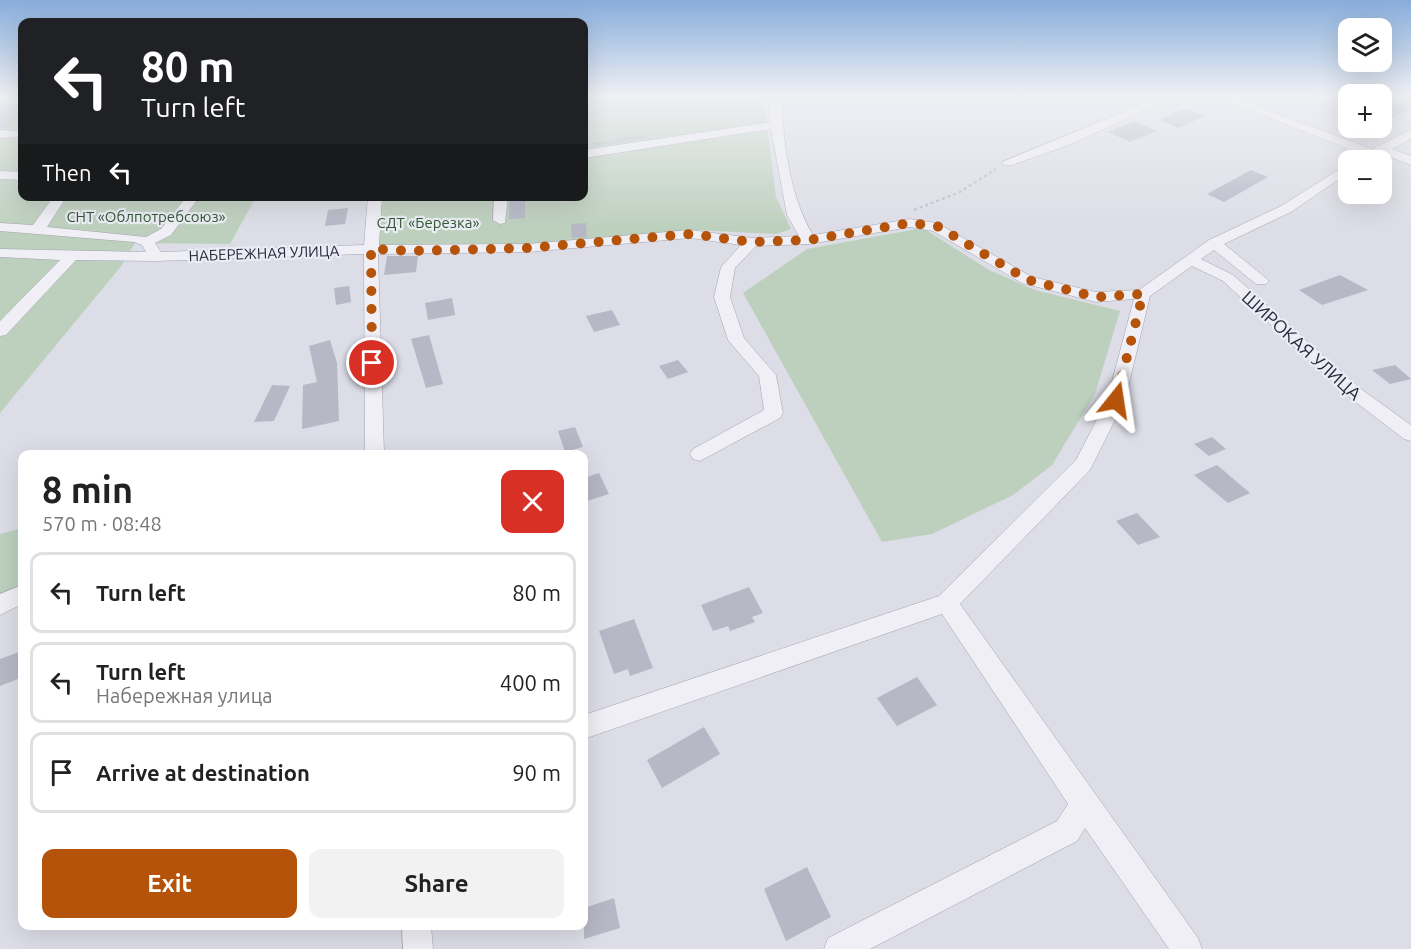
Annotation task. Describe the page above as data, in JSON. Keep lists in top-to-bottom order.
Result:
{
  "streets": {
    "street": ["НАБЕРЕЖНАЯ УЛИЦА", "ШИРОКАЯ УЛИЦА"]
  },
  "parks": ["СНТ «Облпотребсоюз»", "СДТ «Березка»"],
  "page": {
    "map_buttons": ["+", "−"],
    "turn": ["80 m", "Turn left"],
    "then": "Then",
    "heading": ["8 min", "570 m · 08:48"],
    "list": [
      {
        "name": "Turn left",
        "value": "80 m"
      },
      {
        "name": "Turn left",
        "note": "Набережная улица",
        "value": "400 m"
      },
      {
        "name": "Arrive at destination",
        "value": "90 m"
      }
    ],
    "buttons": ["Exit", "Share"]
  }
}
